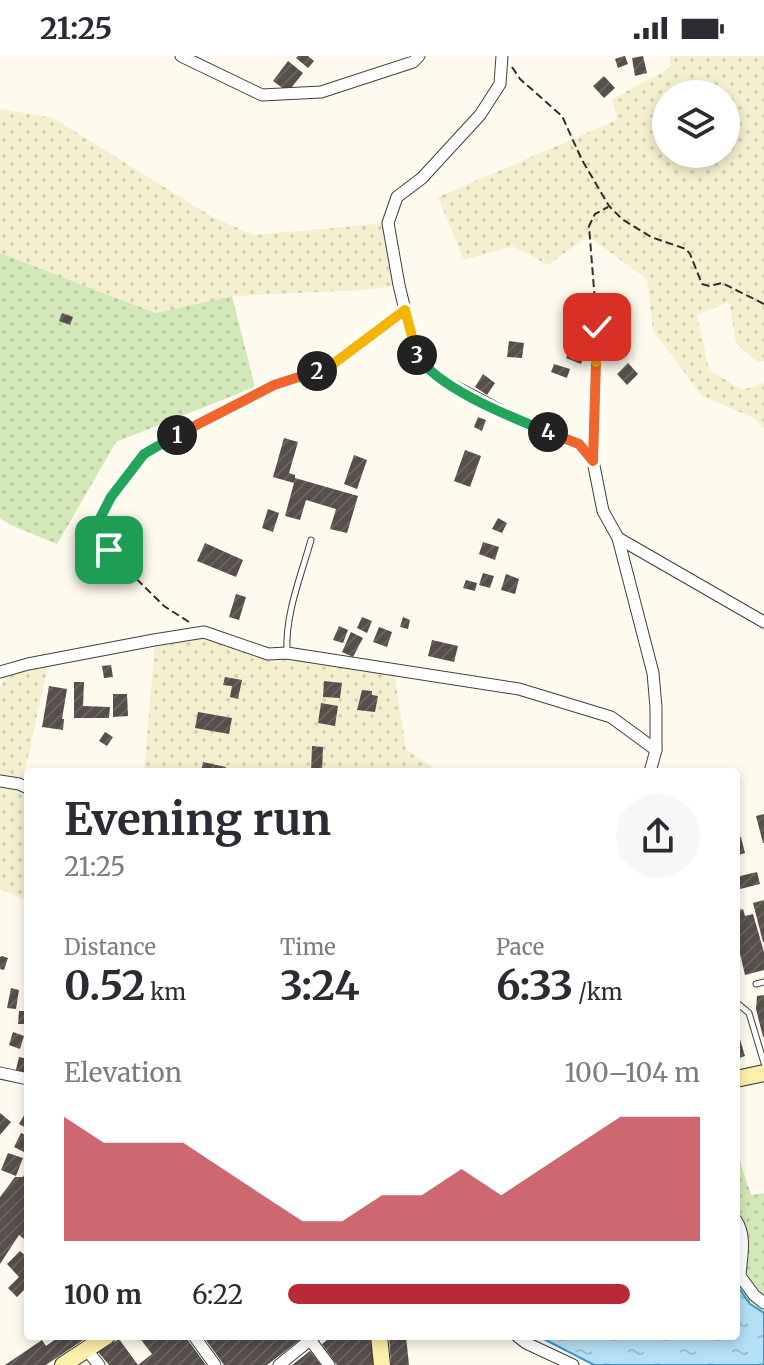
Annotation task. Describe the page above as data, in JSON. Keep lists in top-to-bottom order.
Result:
{
  "page": {
    "status": "21:25",
    "pins": [
      "3",
      "2",
      "4",
      "1"
    ],
    "heading": ["Evening run", "21:25"],
    "stats": [
      ["Distance", "0.52 km"],
      ["Time", "3:24"],
      ["Pace", "6:33 /km"]
    ],
    "chart": ["Elevation", "100–104 m"],
    "list": [
      {
        "name": "100 m",
        "note": "6:22"
      }
    ]
  }
}
